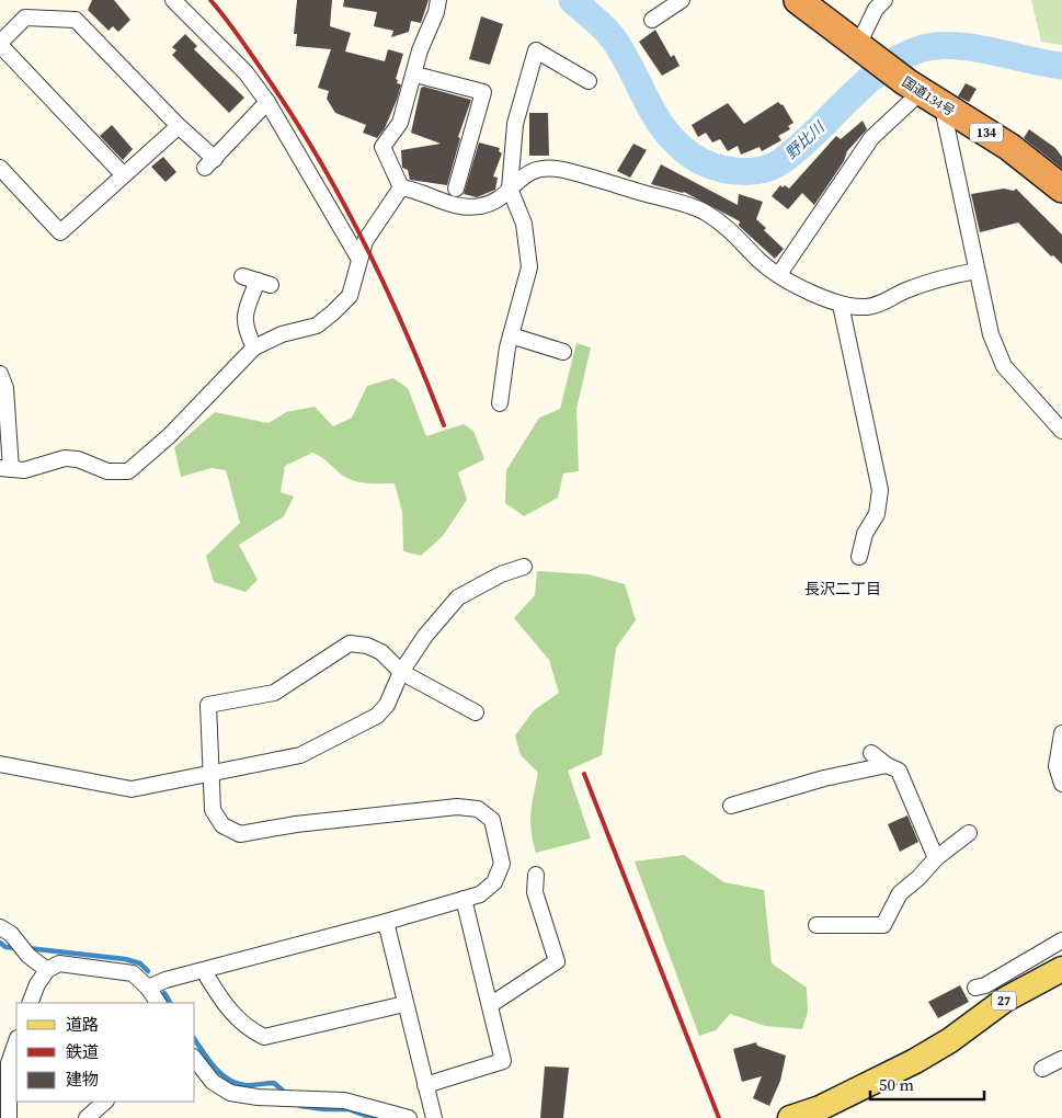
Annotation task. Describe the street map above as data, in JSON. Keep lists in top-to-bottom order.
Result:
{
  "streets": {
    "highway": ["国道134号", "134"],
    "main road": ["27"]
  },
  "districts": ["長沢二丁目"],
  "water": ["野比川"],
  "legend": ["道路", "鉄道", "建物"],
  "scale_bar": "50 m"
}
